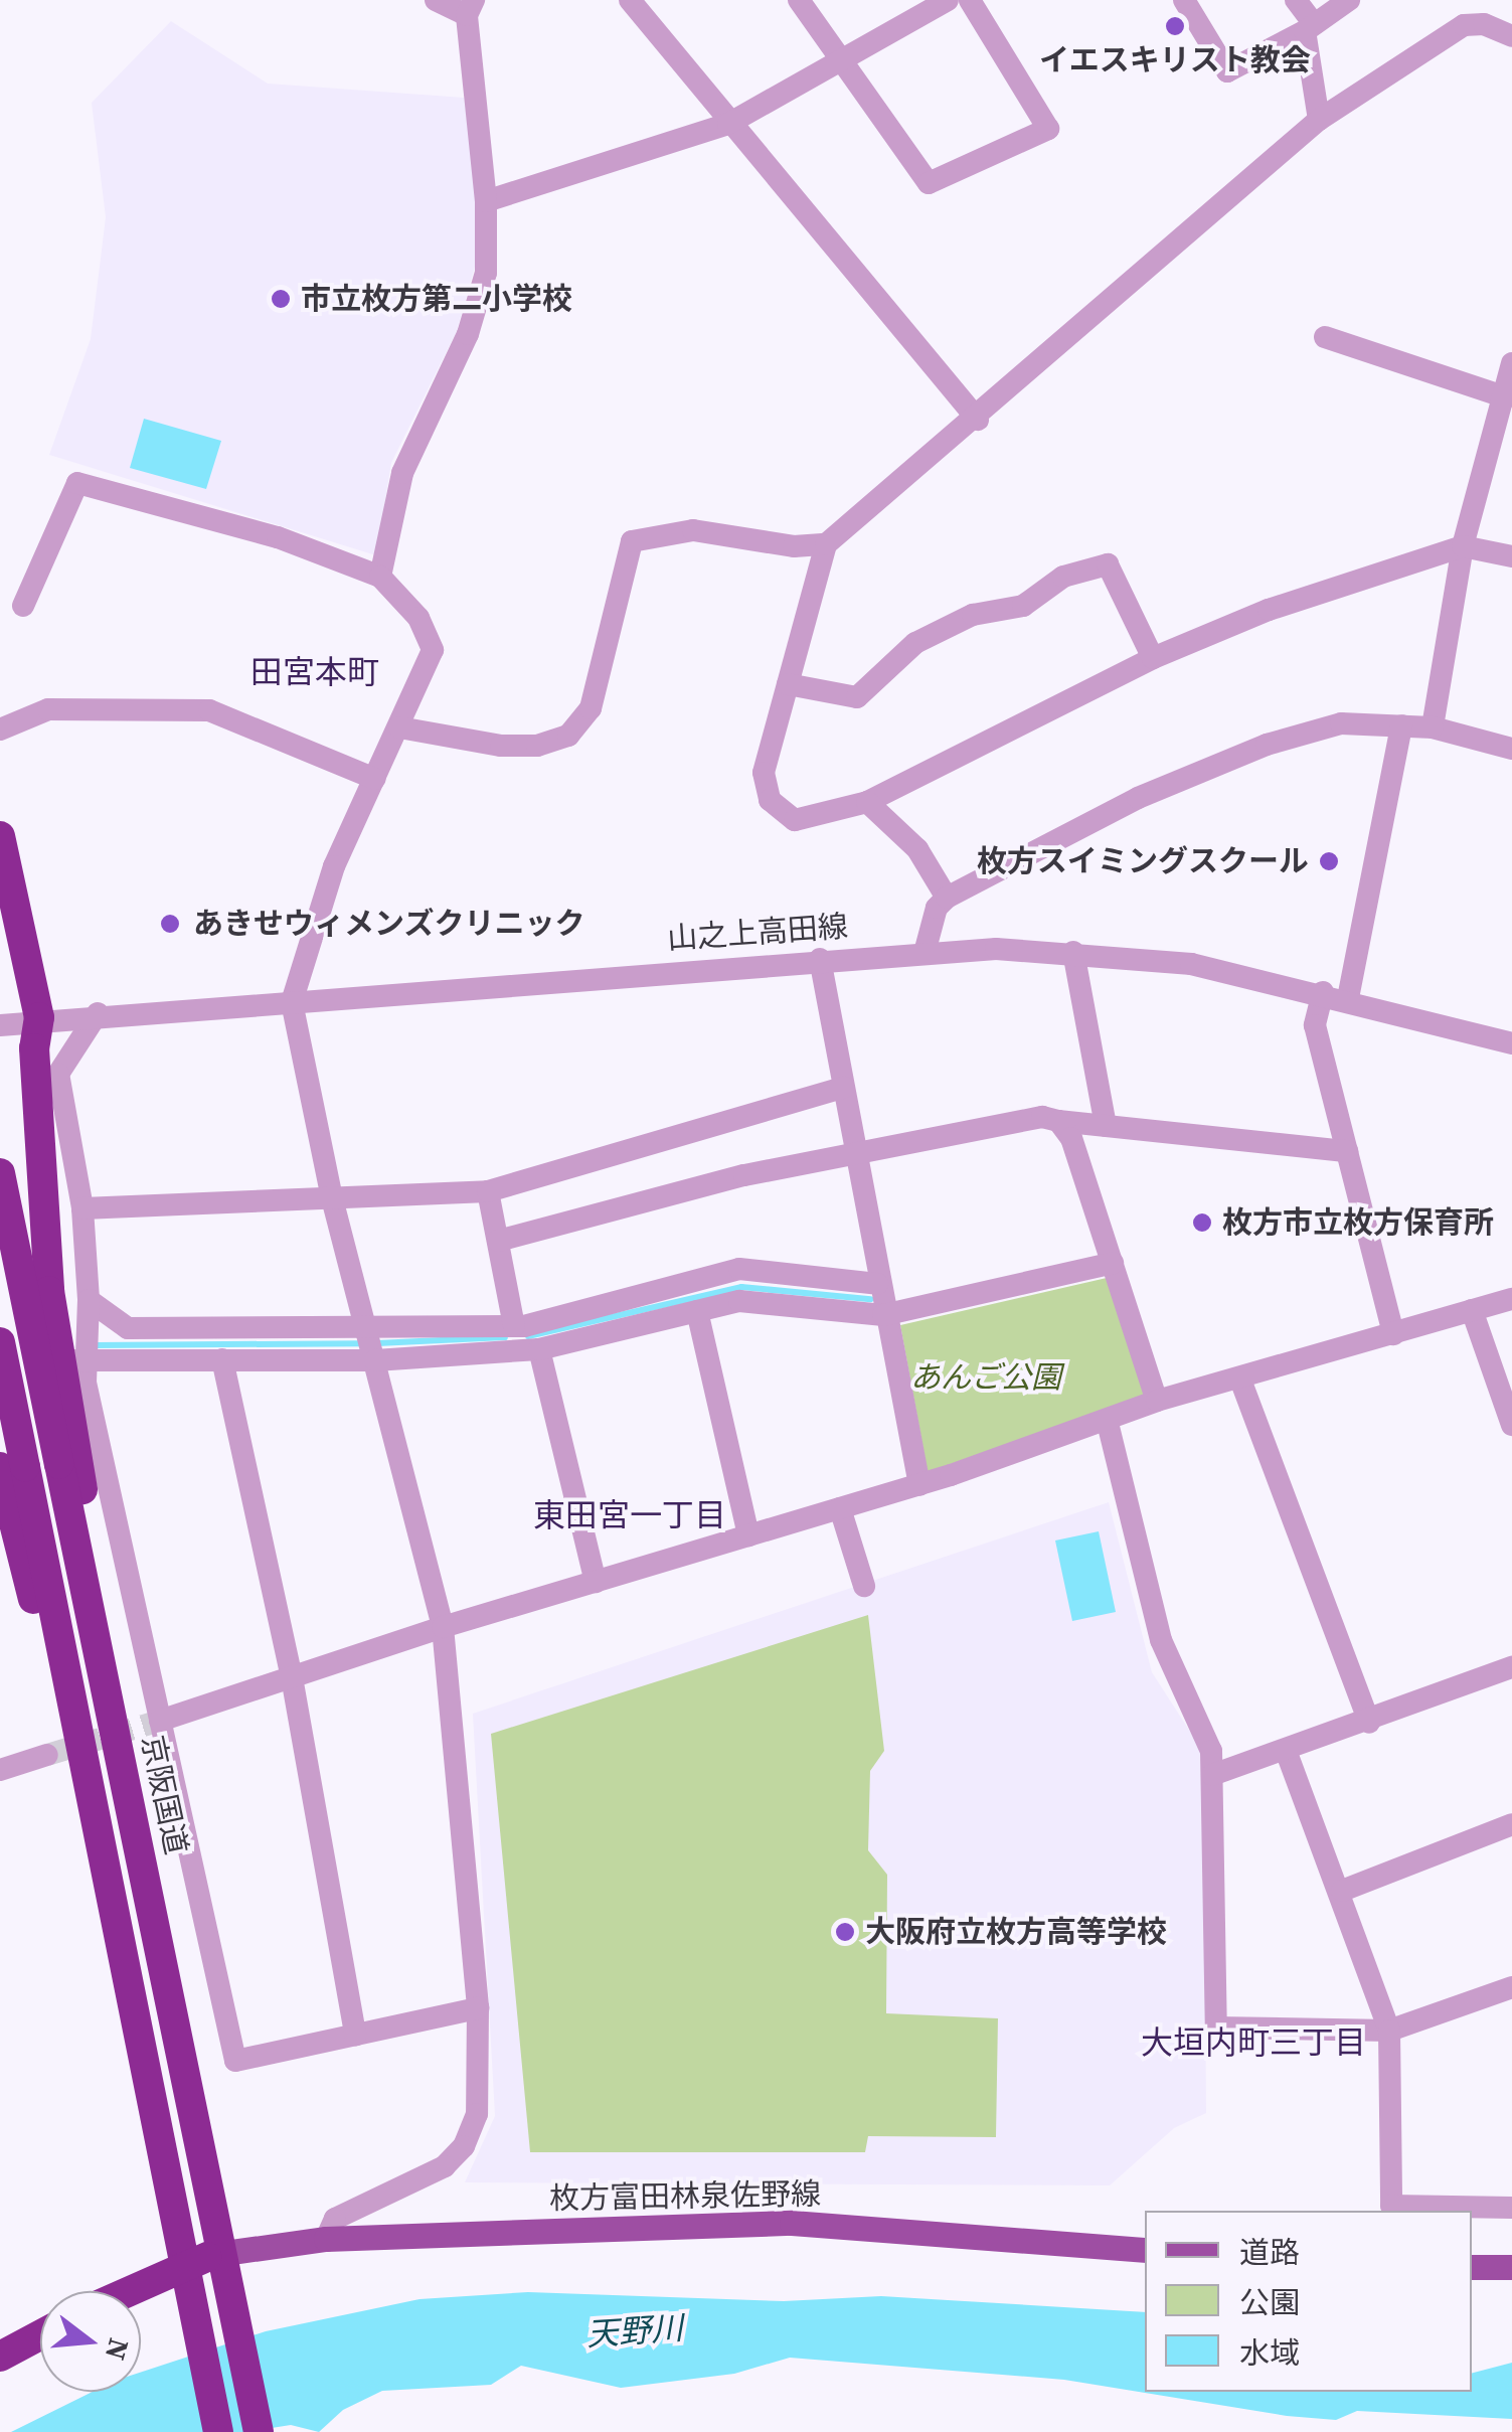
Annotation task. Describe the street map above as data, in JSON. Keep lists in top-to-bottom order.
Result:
{
  "streets": {
    "highway": ["京阪国道"],
    "main road": ["枚方富田林泉佐野線"],
    "street": ["山之上高田線"]
  },
  "crossings": [
    ["京阪国道", "枚方富田林泉佐野線"]
  ],
  "districts": ["田宮本町", "東田宮一丁目", "大垣内町三丁目"],
  "water": ["天野川"],
  "parks": ["あんご公園"],
  "places": [
    "イエスキリスト教会",
    "市立枚方第二小学校",
    "枚方スイミングスクール",
    "あきせウィメンズクリニック",
    "枚方市立枚方保育所",
    "大阪府立枚方高等学校"
  ],
  "legend": ["道路", "公園", "水域"],
  "north": "right"
}
